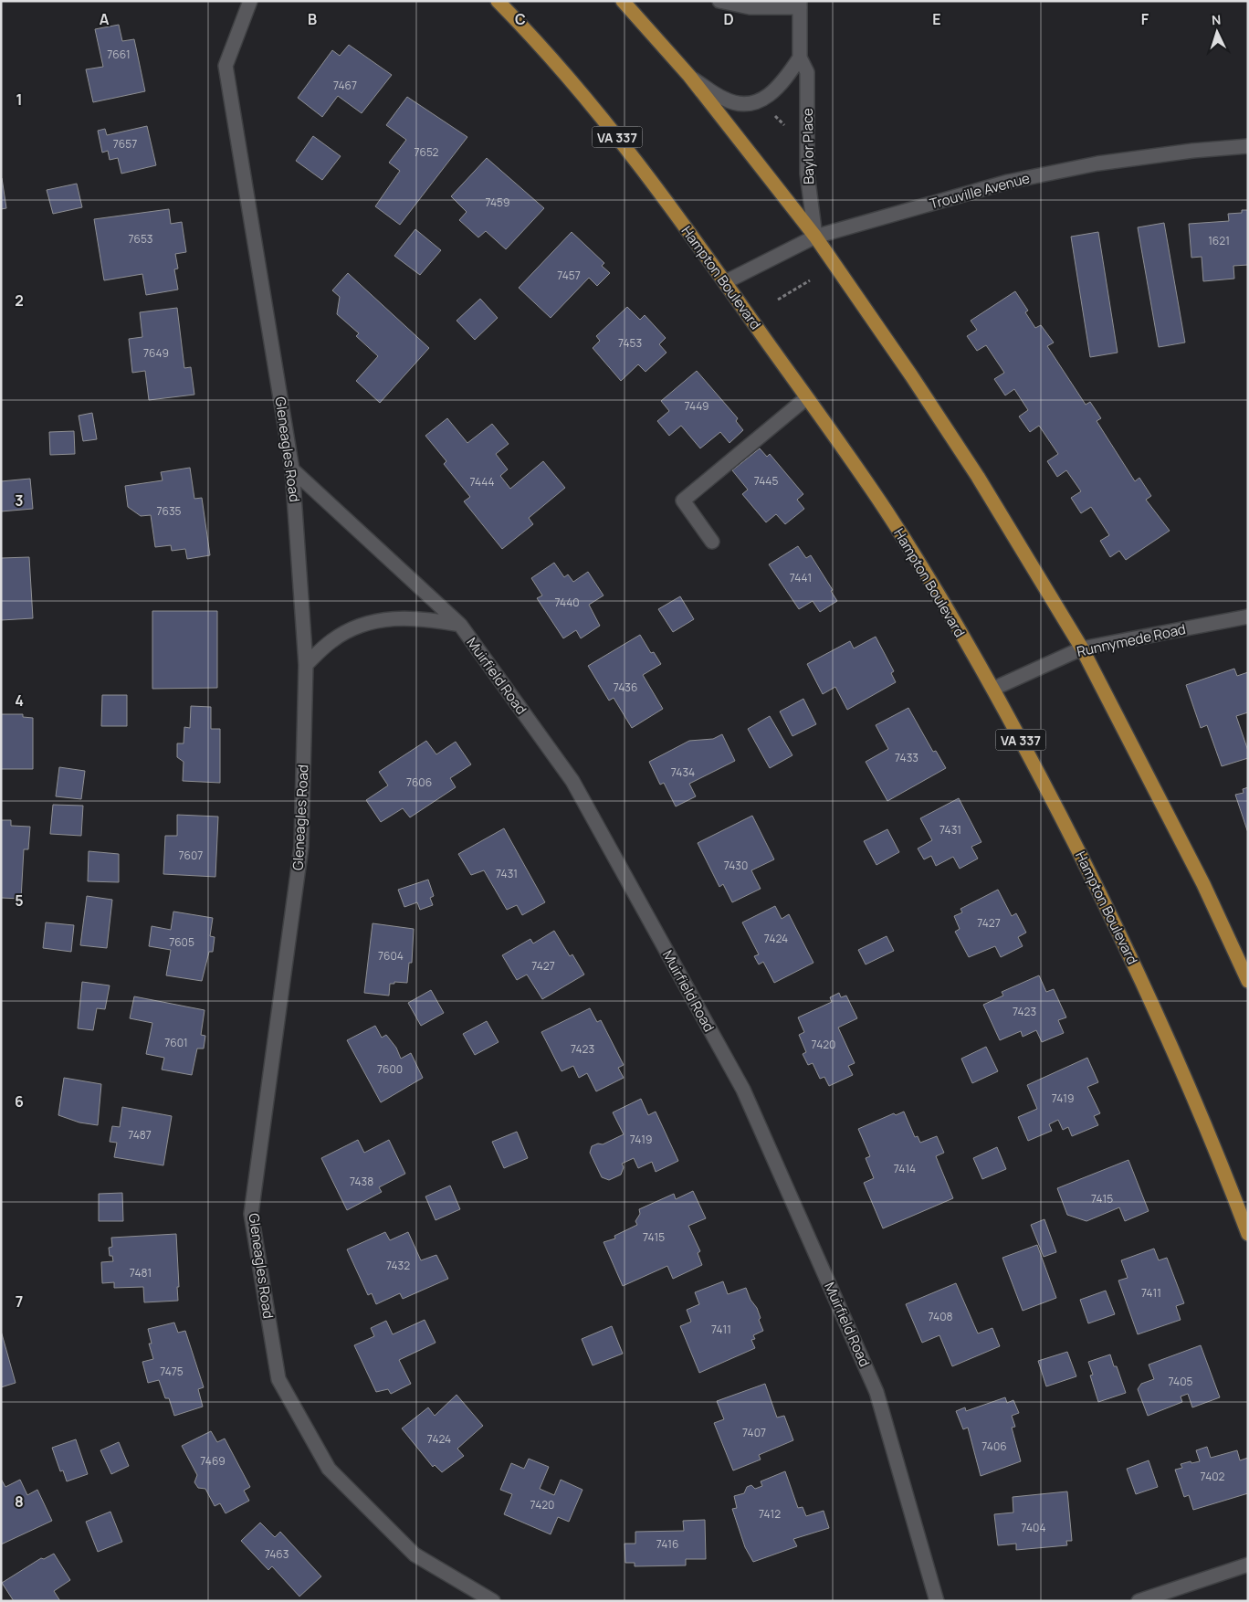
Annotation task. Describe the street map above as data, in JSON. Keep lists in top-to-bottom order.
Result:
{
  "streets": {
    "main road": ["VA 337", "Hampton Boulevard"],
    "street": [
      "Baylor Place",
      "Trouville Avenue",
      "Gleneagles Road",
      "Runnymede Road",
      "Muirfield Road"
    ]
  },
  "crossings": [
    ["Baylor Place", "Trouville Avenue"],
    ["Trouville Avenue", "Hampton Boulevard"],
    ["Hampton Boulevard", "Runnymede Road"],
    ["Gleneagles Road", "Muirfield Road"]
  ],
  "house_numbers": [
    "7661",
    "7467",
    "7657",
    "7652",
    "7459",
    "7653",
    "1621",
    "7457",
    "7453",
    "7649",
    "7449",
    "7445",
    "7444",
    "7635",
    "7441",
    "7440",
    "7436",
    "7433",
    "7434",
    "7606",
    "7431",
    "7607",
    "7430",
    "7431",
    "7427",
    "7424",
    "7605",
    "7604",
    "7427",
    "7423",
    "7601",
    "7420",
    "7423",
    "7600",
    "7419",
    "7487",
    "7419",
    "7414",
    "7438",
    "7415",
    "7415",
    "7432",
    "7481",
    "7411",
    "7408",
    "7411",
    "7475",
    "7405",
    "7407",
    "7424",
    "7406",
    "7469",
    "7402",
    "7420",
    "7412",
    "7404",
    "7416",
    "7463"
  ],
  "north": "top",
  "grid": {
    "columns": [
      "A",
      "B",
      "C",
      "D",
      "E",
      "F"
    ],
    "rows": [
      "1",
      "2",
      "3",
      "4",
      "5",
      "6",
      "7",
      "8"
    ]
  }
}
